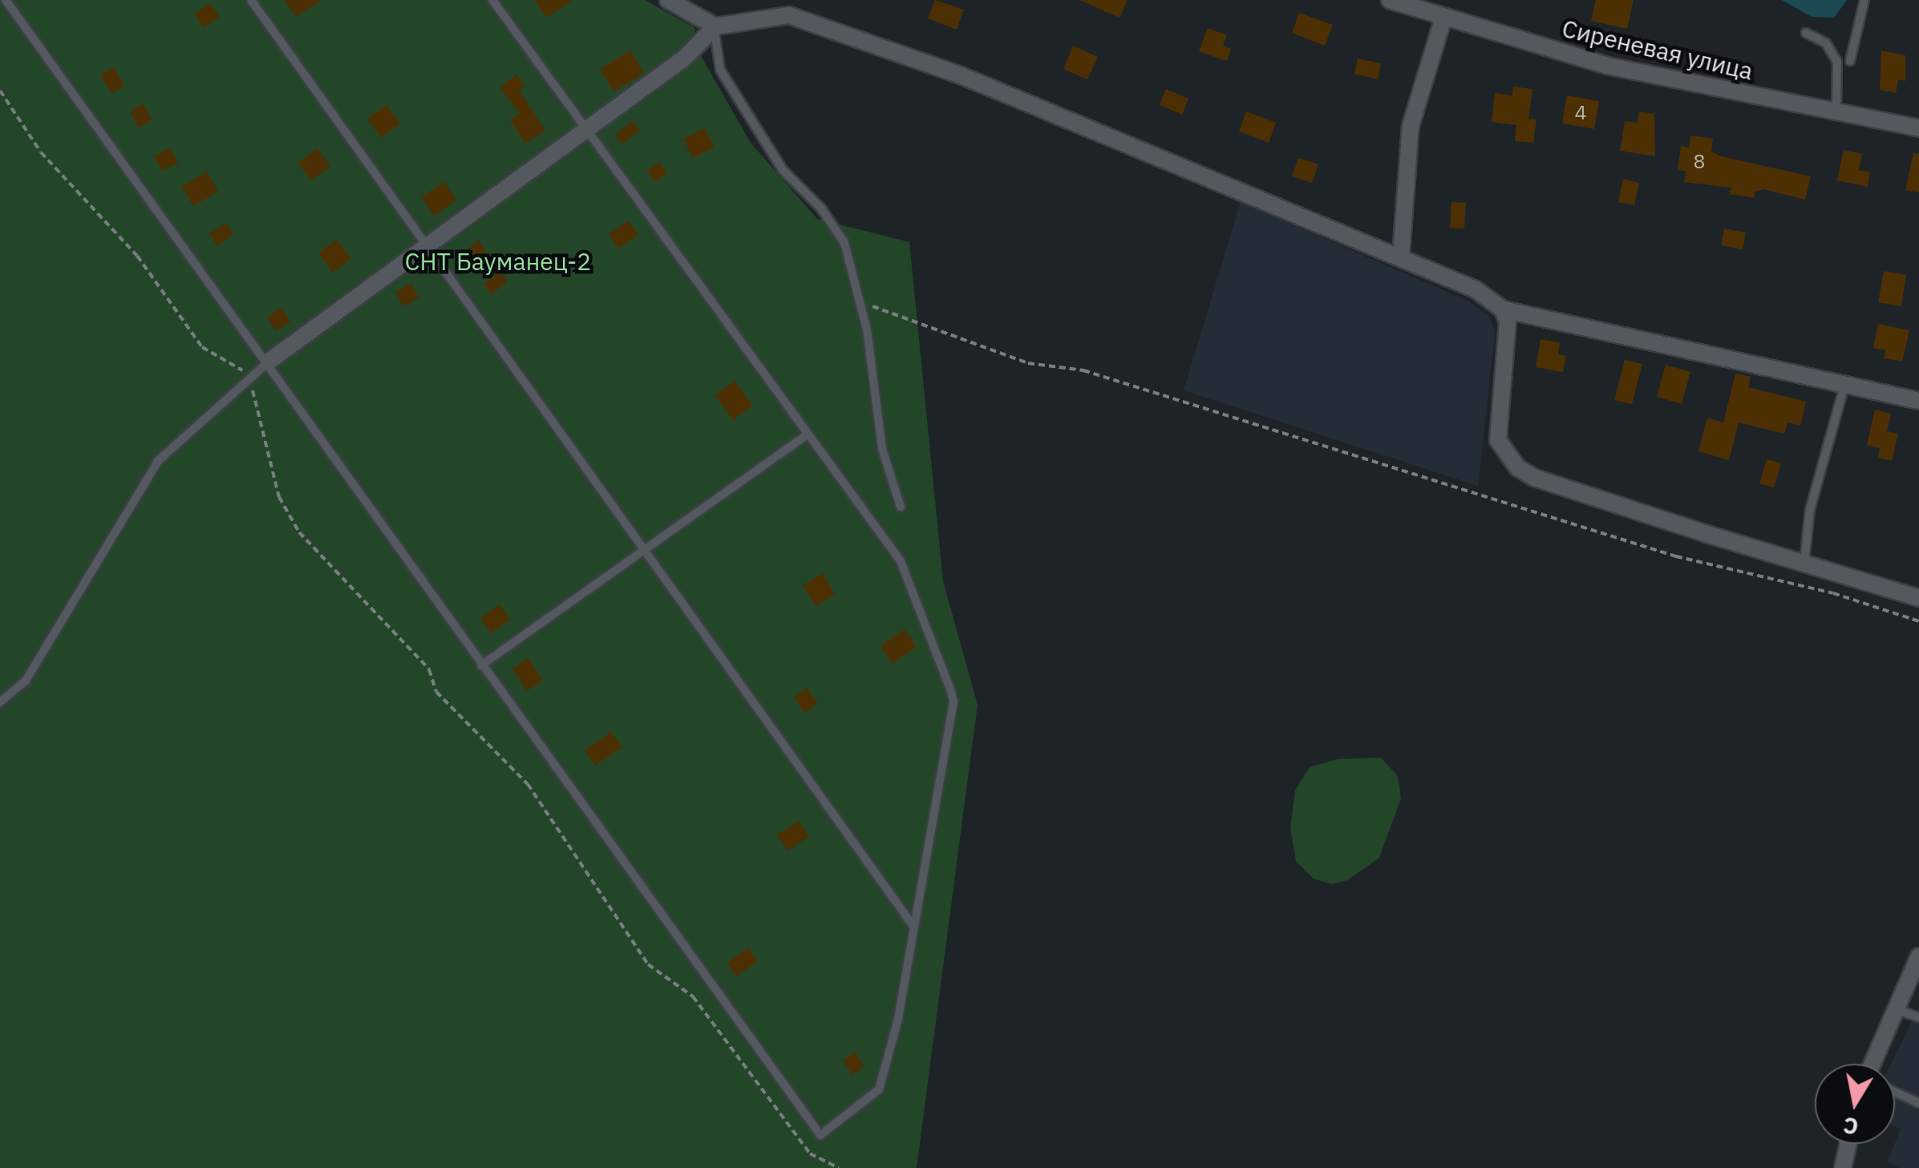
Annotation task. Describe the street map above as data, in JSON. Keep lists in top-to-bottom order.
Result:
{
  "streets": {
    "street": ["Сиреневая улица"]
  },
  "parks": ["СНТ Бауманец-2"],
  "house_numbers": ["4", "8"],
  "north": "bottom"
}
